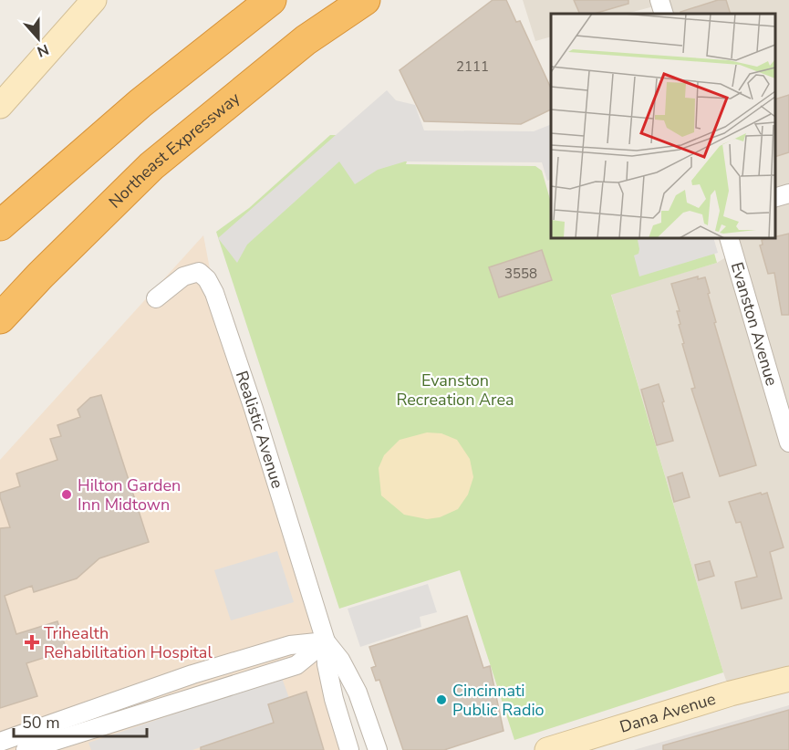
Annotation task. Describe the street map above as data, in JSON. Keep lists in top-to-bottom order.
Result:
{
  "streets": {
    "highway": ["Northeast Expressway"],
    "street": ["Evanston Avenue", "Realistic Avenue", "Dana Avenue"]
  },
  "parks": ["Evanston Recreation Area"],
  "places": {
    "other": ["Hilton Garden Inn Midtown", "Cincinnati Public Radio"],
    "health": ["Trihealth Rehabilitation Hospital"]
  },
  "house_numbers": ["2111", "3558"],
  "scale_bar": "50 m",
  "north": "bottom"
}
